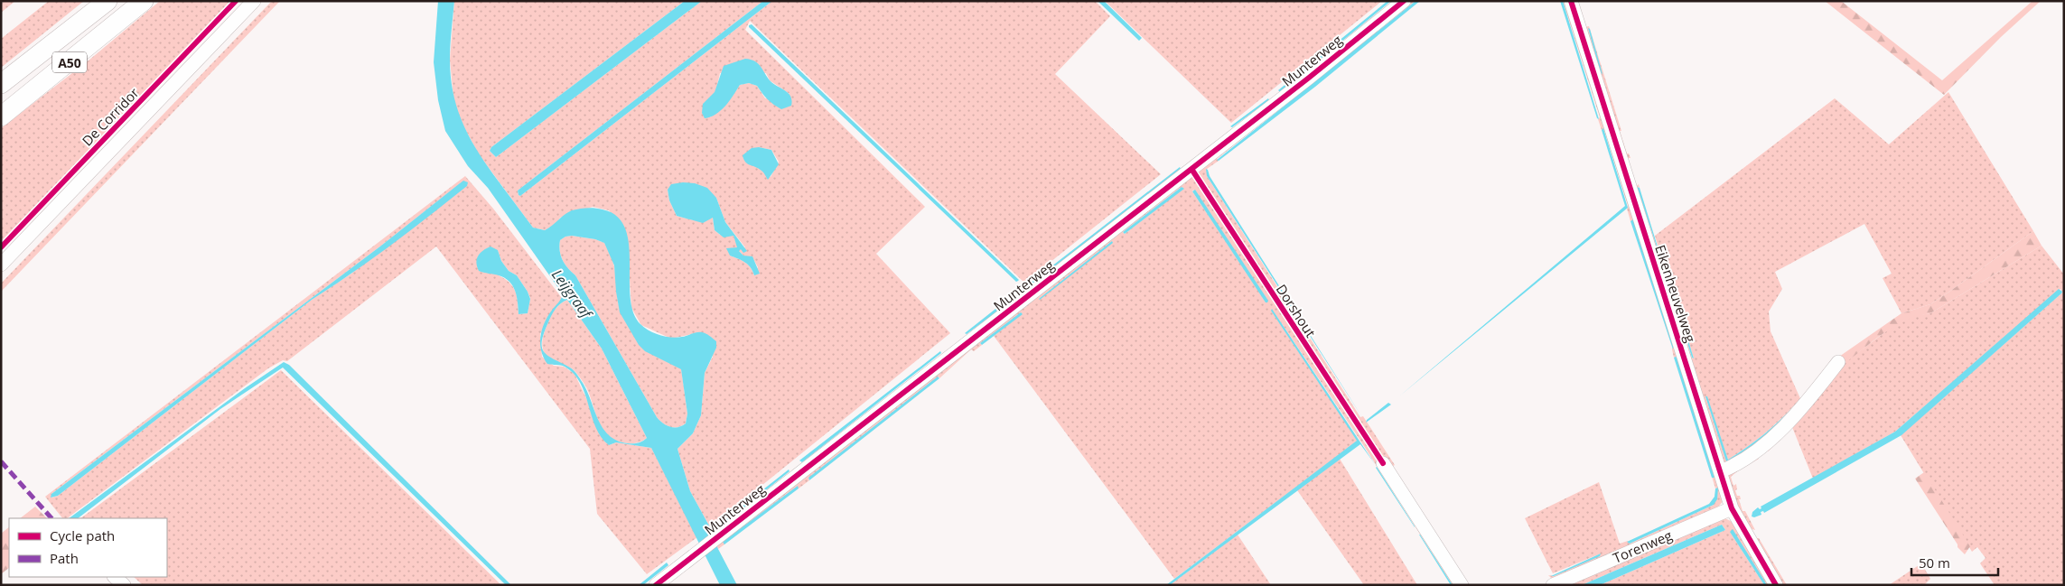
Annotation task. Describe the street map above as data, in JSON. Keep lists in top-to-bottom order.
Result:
{
  "streets": {
    "highway": ["A50"],
    "street": [
      "Munterweg",
      "De Corridor",
      "Eikenheuvelweg",
      "Torenweg"
    ],
    "cycle path": ["Dorshout"]
  },
  "crossings": [
    ["Eikenheuvelweg", "Torenweg"]
  ],
  "water": ["Leijgraaf"],
  "legend": ["Cycle path", "Path"],
  "scale_bar": "50 m"
}
